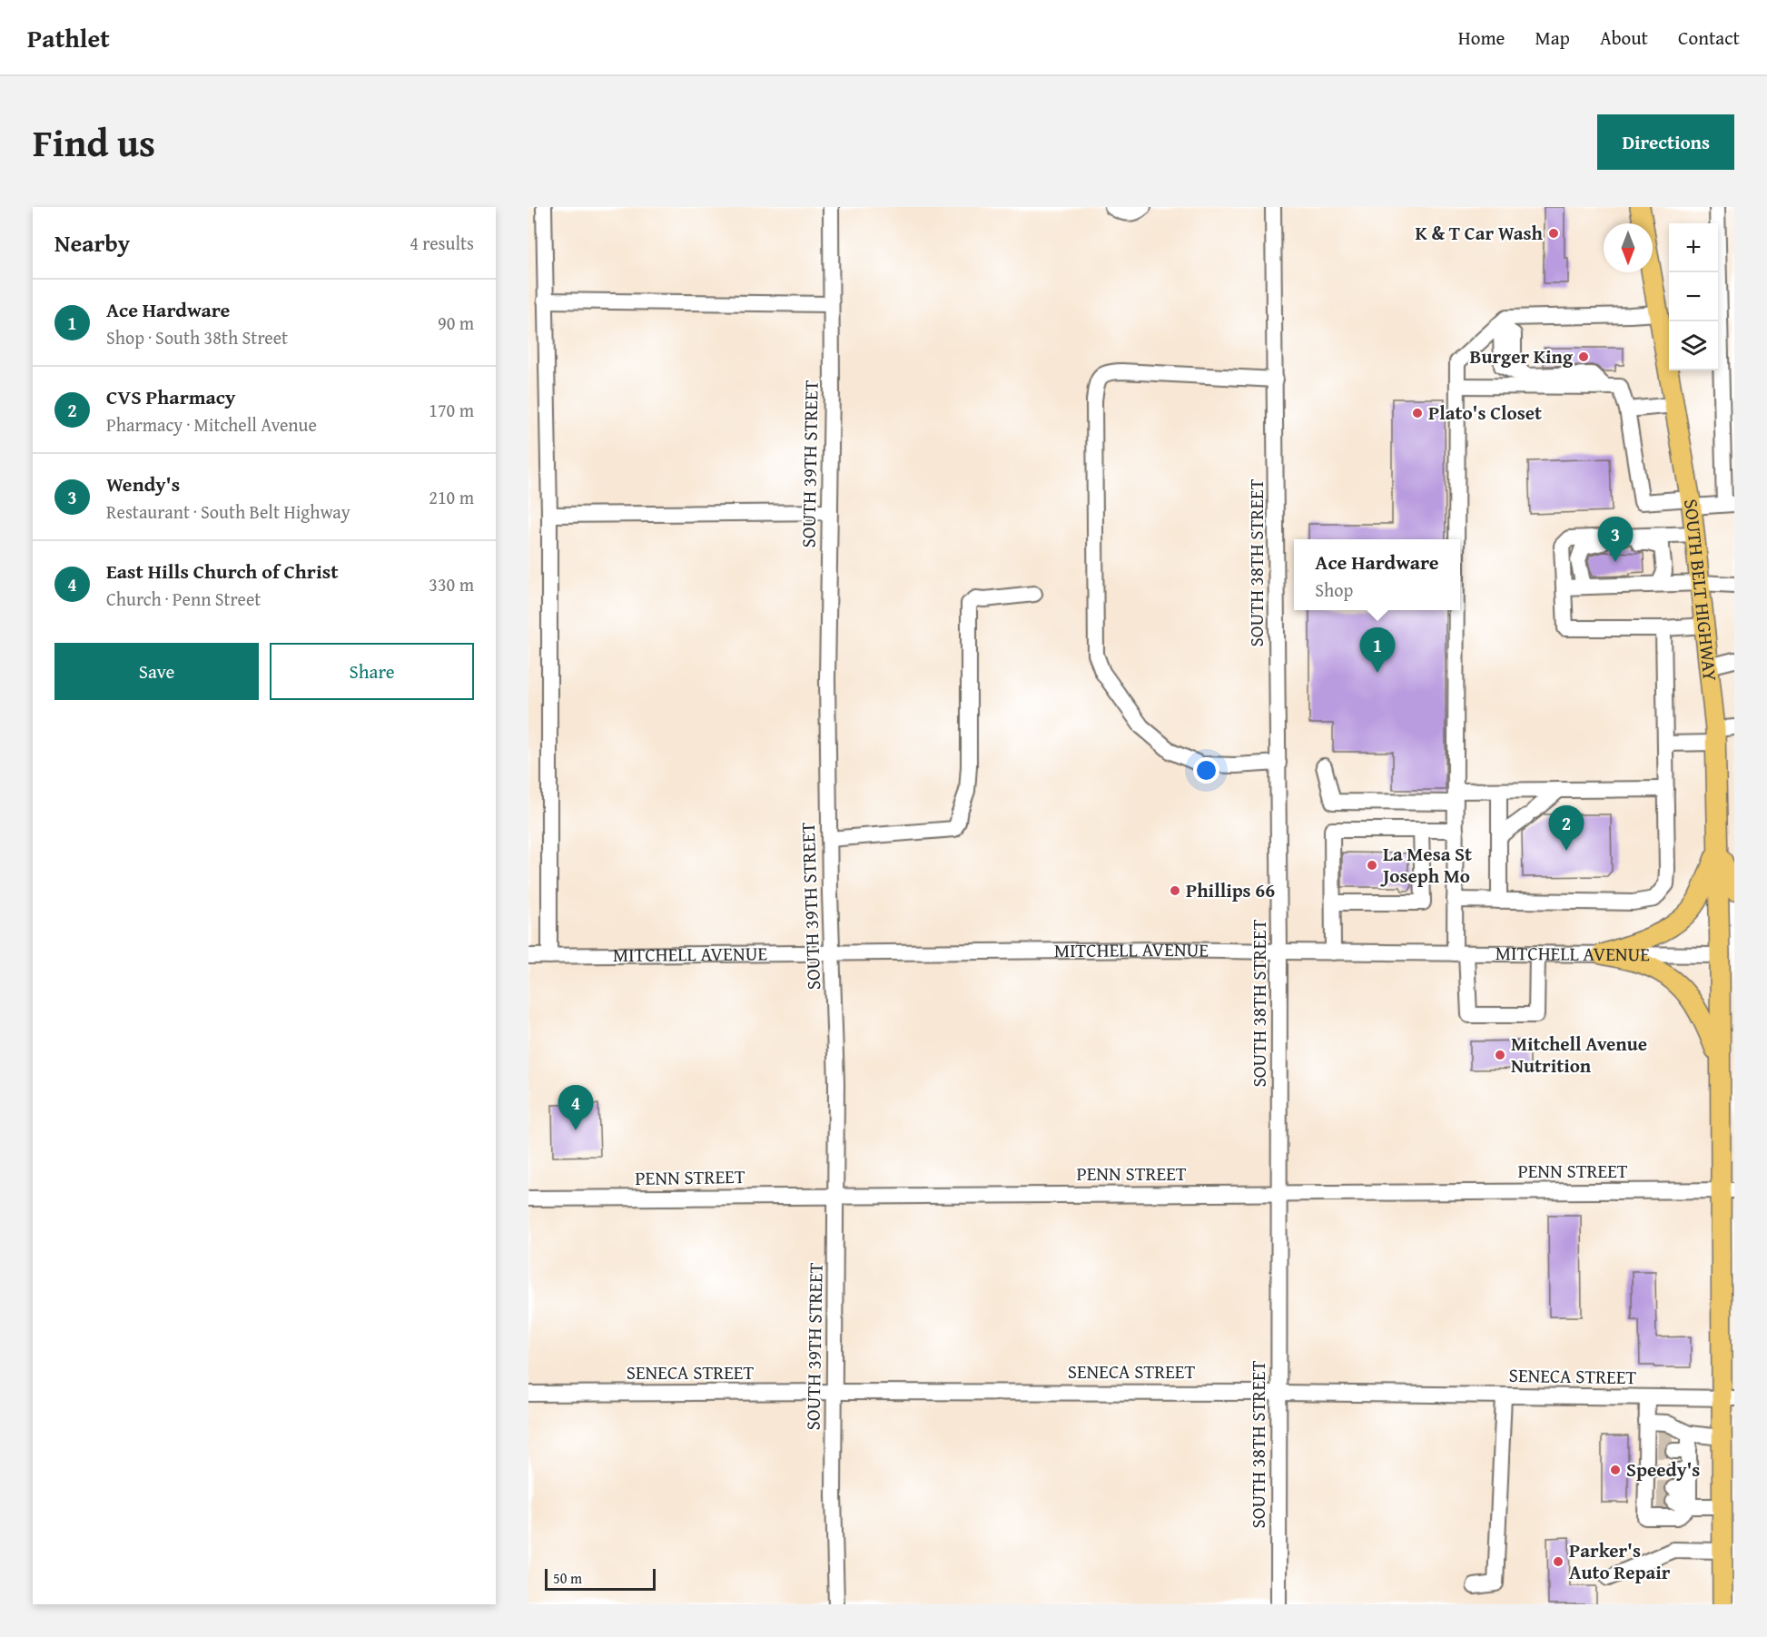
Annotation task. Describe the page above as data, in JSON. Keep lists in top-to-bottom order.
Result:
{
  "streets": {
    "main road": ["SOUTH BELT HIGHWAY"],
    "street": [
      "SOUTH 39TH STREET",
      "SOUTH 38TH STREET",
      "MITCHELL AVENUE",
      "PENN STREET",
      "SENECA STREET"
    ]
  },
  "crossings": [
    ["SOUTH 39TH STREET", "MITCHELL AVENUE"],
    ["SOUTH 39TH STREET", "PENN STREET"],
    ["SOUTH 39TH STREET", "SENECA STREET"],
    ["SOUTH 38TH STREET", "MITCHELL AVENUE"],
    ["SOUTH 38TH STREET", "PENN STREET"],
    ["SOUTH 38TH STREET", "SENECA STREET"],
    ["SOUTH BELT HIGHWAY", "MITCHELL AVENUE"],
    ["SOUTH BELT HIGHWAY", "PENN STREET"],
    ["SOUTH BELT HIGHWAY", "SENECA STREET"]
  ],
  "places": [
    "K & T Car Wash",
    "Burger King",
    "Plato's Closet",
    "La Mesa St Joseph Mo",
    "Phillips 66",
    "Mitchell Avenue Nutrition",
    "Speedy's",
    "Parker's Auto Repair"
  ],
  "scale_bar": "50 m",
  "north": "bottom",
  "page": {
    "header": "Pathlet",
    "nav": [
      "Home",
      "Map",
      "About",
      "Contact"
    ],
    "title": "Find us",
    "buttons": [
      "Directions",
      ["Save", "Share"]
    ],
    "heading": ["Nearby", "4 results"],
    "map_buttons": ["+", "−"],
    "list": [
      {
        "mark": "1",
        "name": "Ace Hardware",
        "note": "Shop · South 38th Street",
        "value": "90 m"
      },
      {
        "mark": "2",
        "name": "CVS Pharmacy",
        "note": "Pharmacy · Mitchell Avenue",
        "value": "170 m"
      },
      {
        "mark": "3",
        "name": "Wendy's",
        "note": "Restaurant · South Belt Highway",
        "value": "210 m"
      },
      {
        "mark": "4",
        "name": "East Hills Church of Christ",
        "note": "Church · Penn Street",
        "value": "330 m"
      }
    ],
    "pins": [
      "3",
      "1",
      "2",
      "4"
    ],
    "popup": ["Ace Hardware", "Shop"],
    "scale": "50 m"
  }
}
